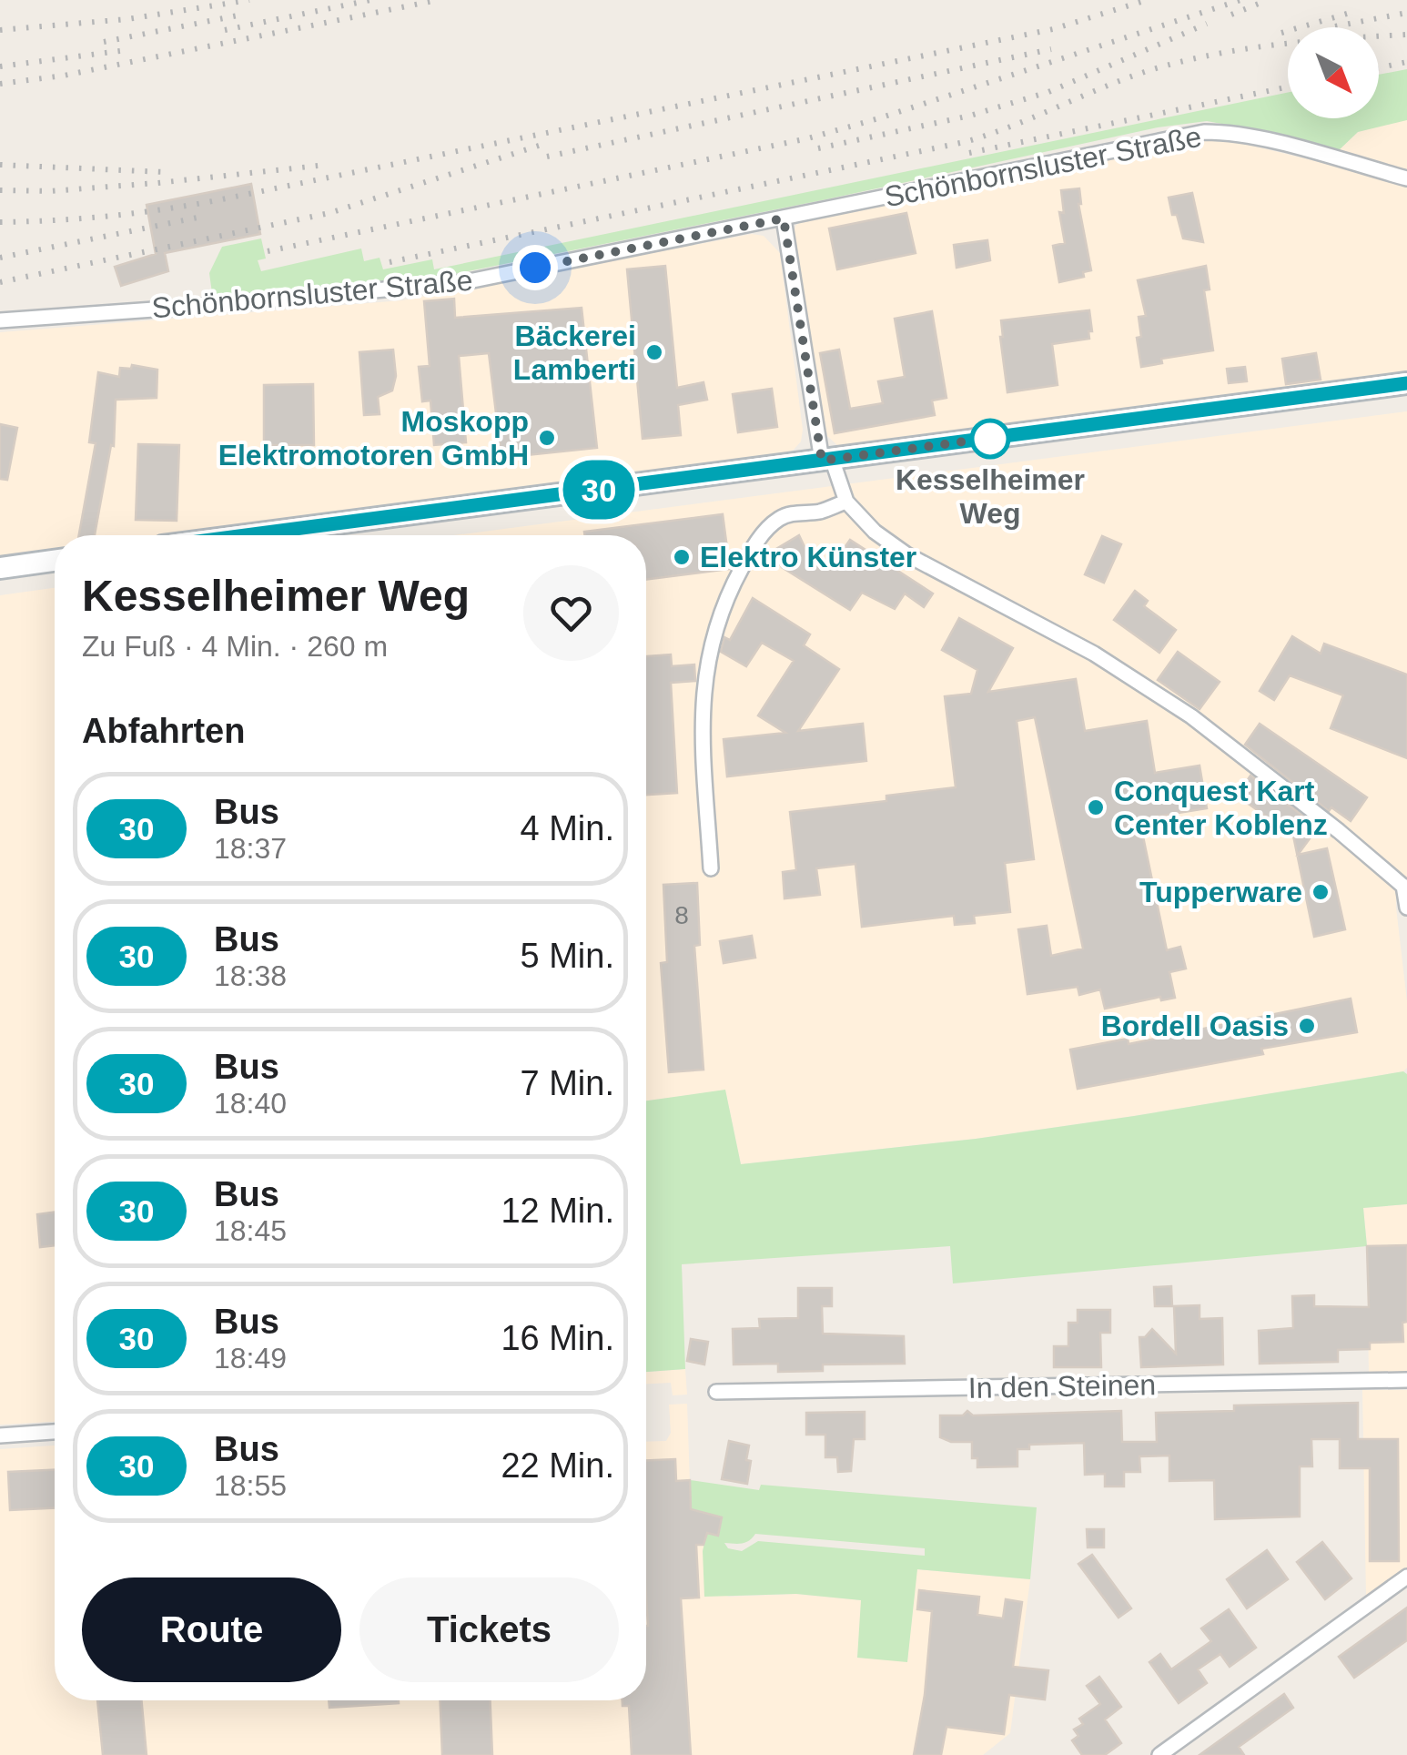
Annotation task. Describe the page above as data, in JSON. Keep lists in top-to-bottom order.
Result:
{
  "streets": {
    "street": ["Schönbornsluster Straße", "In den Steinen"]
  },
  "places": [
    "Bäckerei Lamberti",
    "Moskopp Elektromotoren GmbH",
    "Kesselheimer Weg",
    "Elektro Künster",
    "Conquest Kart Center Koblenz",
    "Tupperware",
    "Bordell Oasis"
  ],
  "lines": ["bus line 30"],
  "house_numbers": ["8"],
  "north": "bottom right",
  "page": {
    "on_map": "30",
    "heading": [
      ["Kesselheimer Weg", "Zu Fuß · 4 Min. · 260 m"],
      "Abfahrten"
    ],
    "list": [
      {
        "mark": "30",
        "name": "Bus",
        "note": "18:37",
        "value": "4 Min."
      },
      {
        "mark": "30",
        "name": "Bus",
        "note": "18:38",
        "value": "5 Min."
      },
      {
        "mark": "30",
        "name": "Bus",
        "note": "18:40",
        "value": "7 Min."
      },
      {
        "mark": "30",
        "name": "Bus",
        "note": "18:45",
        "value": "12 Min."
      },
      {
        "mark": "30",
        "name": "Bus",
        "note": "18:49",
        "value": "16 Min."
      },
      {
        "mark": "30",
        "name": "Bus",
        "note": "18:55",
        "value": "22 Min."
      }
    ],
    "buttons": ["Route", "Tickets"]
  }
}
